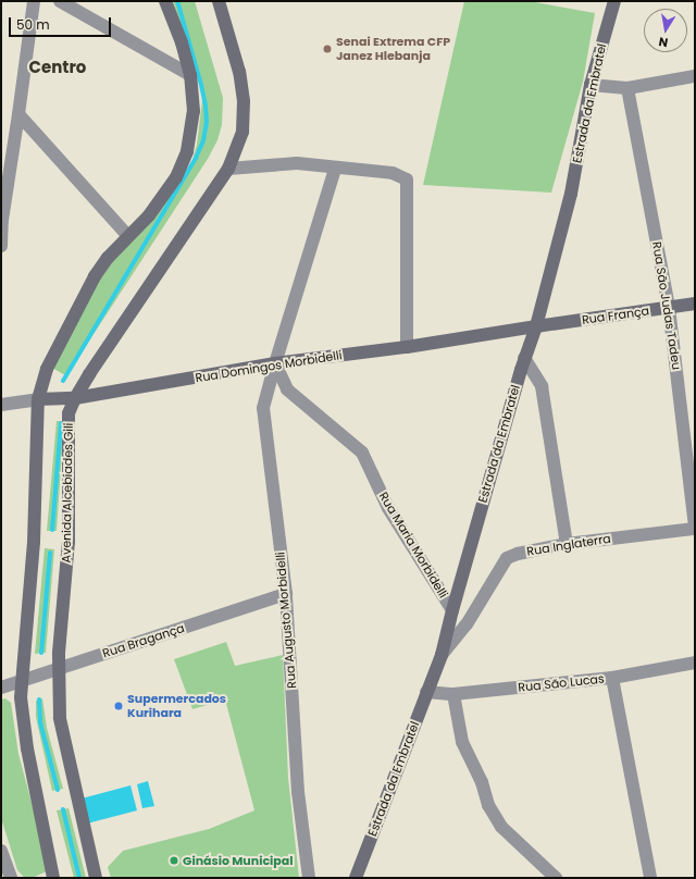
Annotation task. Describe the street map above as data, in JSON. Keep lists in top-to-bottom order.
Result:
{
  "streets": {
    "street": [
      "Estrada da Embratel",
      "Rua São Judas Tadeu",
      "Rua França",
      "Rua Domingos Morbidelli",
      "Avenida Alcebíades Gili",
      "Rua Maria Morbidelli",
      "Rua Inglaterra",
      "Rua Augusto Morbidelli",
      "Rua Bragança",
      "Rua São Lucas"
    ]
  },
  "crossings": [
    ["Estrada da Embratel", "Rua França"],
    ["Estrada da Embratel", "Rua Domingos Morbidelli"],
    ["Estrada da Embratel", "Rua Maria Morbidelli"],
    ["Estrada da Embratel", "Rua Inglaterra"],
    ["Estrada da Embratel", "Rua São Lucas"],
    ["Rua São Judas Tadeu", "Rua França"],
    ["Rua São Judas Tadeu", "Rua Inglaterra"],
    ["Rua França", "Rua Domingos Morbidelli"],
    ["Rua Domingos Morbidelli", "Avenida Alcebíades Gili"],
    ["Rua Domingos Morbidelli", "Rua Maria Morbidelli"],
    ["Rua Domingos Morbidelli", "Rua Augusto Morbidelli"],
    ["Avenida Alcebíades Gili", "Rua Bragança"],
    ["Rua Maria Morbidelli", "Rua Augusto Morbidelli"],
    ["Rua Augusto Morbidelli", "Rua Bragança"]
  ],
  "districts": ["Centro"],
  "places": ["Senai Extrema CFP Janez Hlebanja", "Supermercados Kurihara", "Ginásio Municipal"],
  "scale_bar": "50 m",
  "north": "bottom"
}
